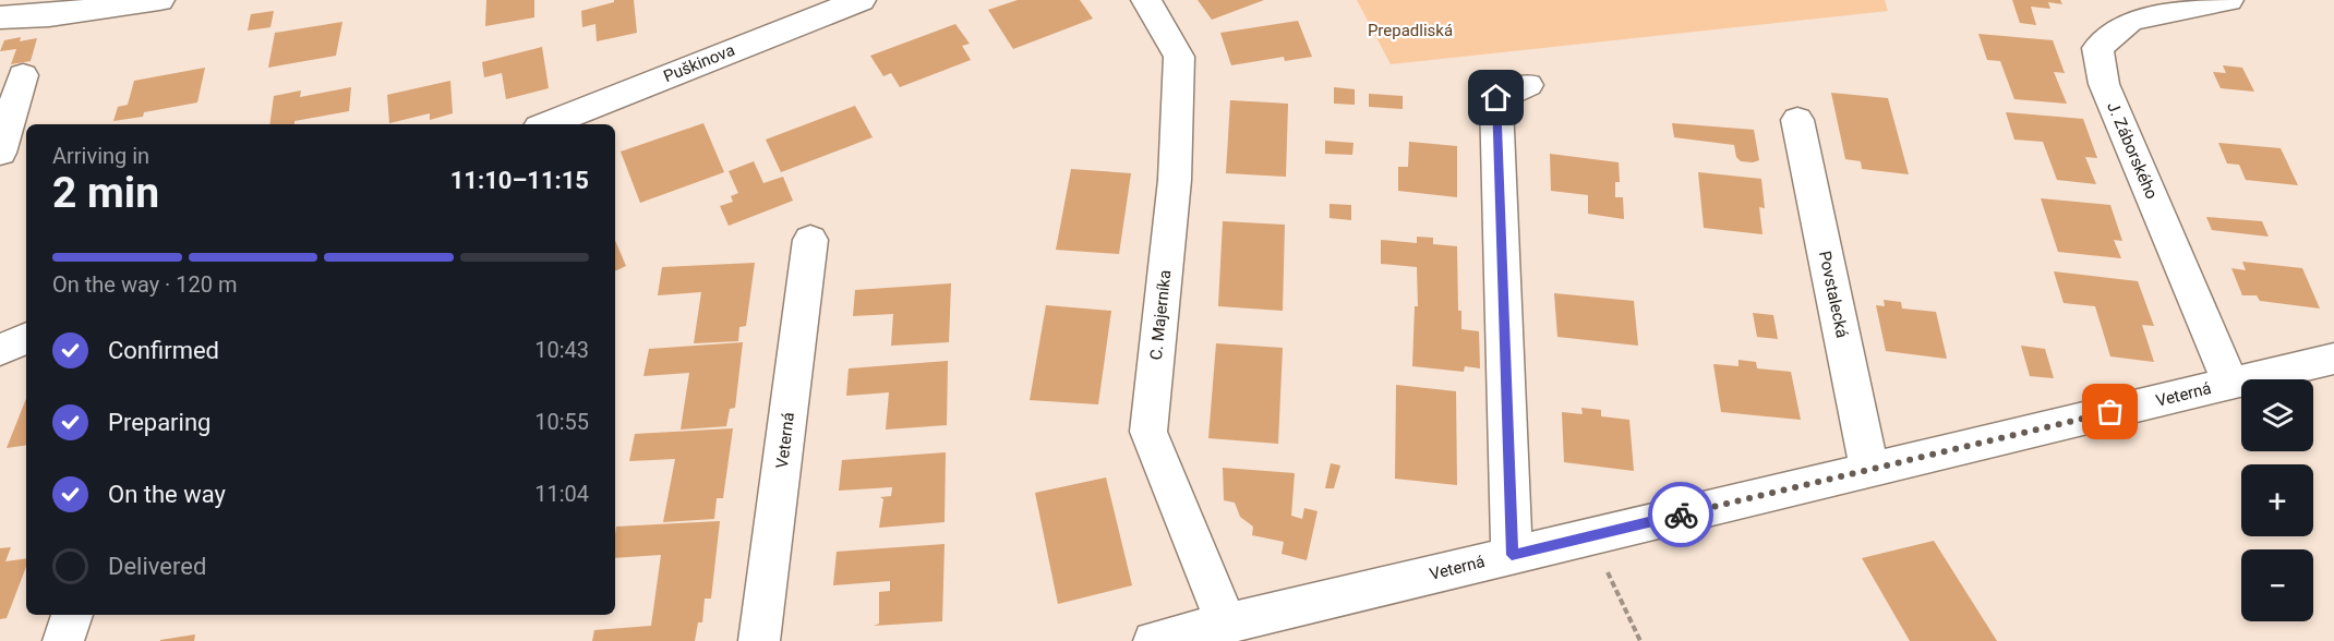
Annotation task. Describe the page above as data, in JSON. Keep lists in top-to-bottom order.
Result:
{
  "streets": {
    "street": [
      "Puškinova",
      "J. Záborského",
      "Povstalecká",
      "C. Majerníka",
      "Veterná"
    ]
  },
  "crossings": [
    ["J. Záborského", "Veterná"],
    ["Povstalecká", "Veterná"],
    ["C. Majerníka", "Veterná"]
  ],
  "parks": ["Prepadliská"],
  "page": {
    "heading": ["2 min", "Arriving in", "11:10–11:15"],
    "bar": "On the way · 120 m",
    "list": [
      ["Confirmed", "10:43"],
      ["Preparing", "10:55"],
      ["On the way", "11:04"],
      "Delivered"
    ],
    "map_buttons": ["+", "−"]
  }
}
